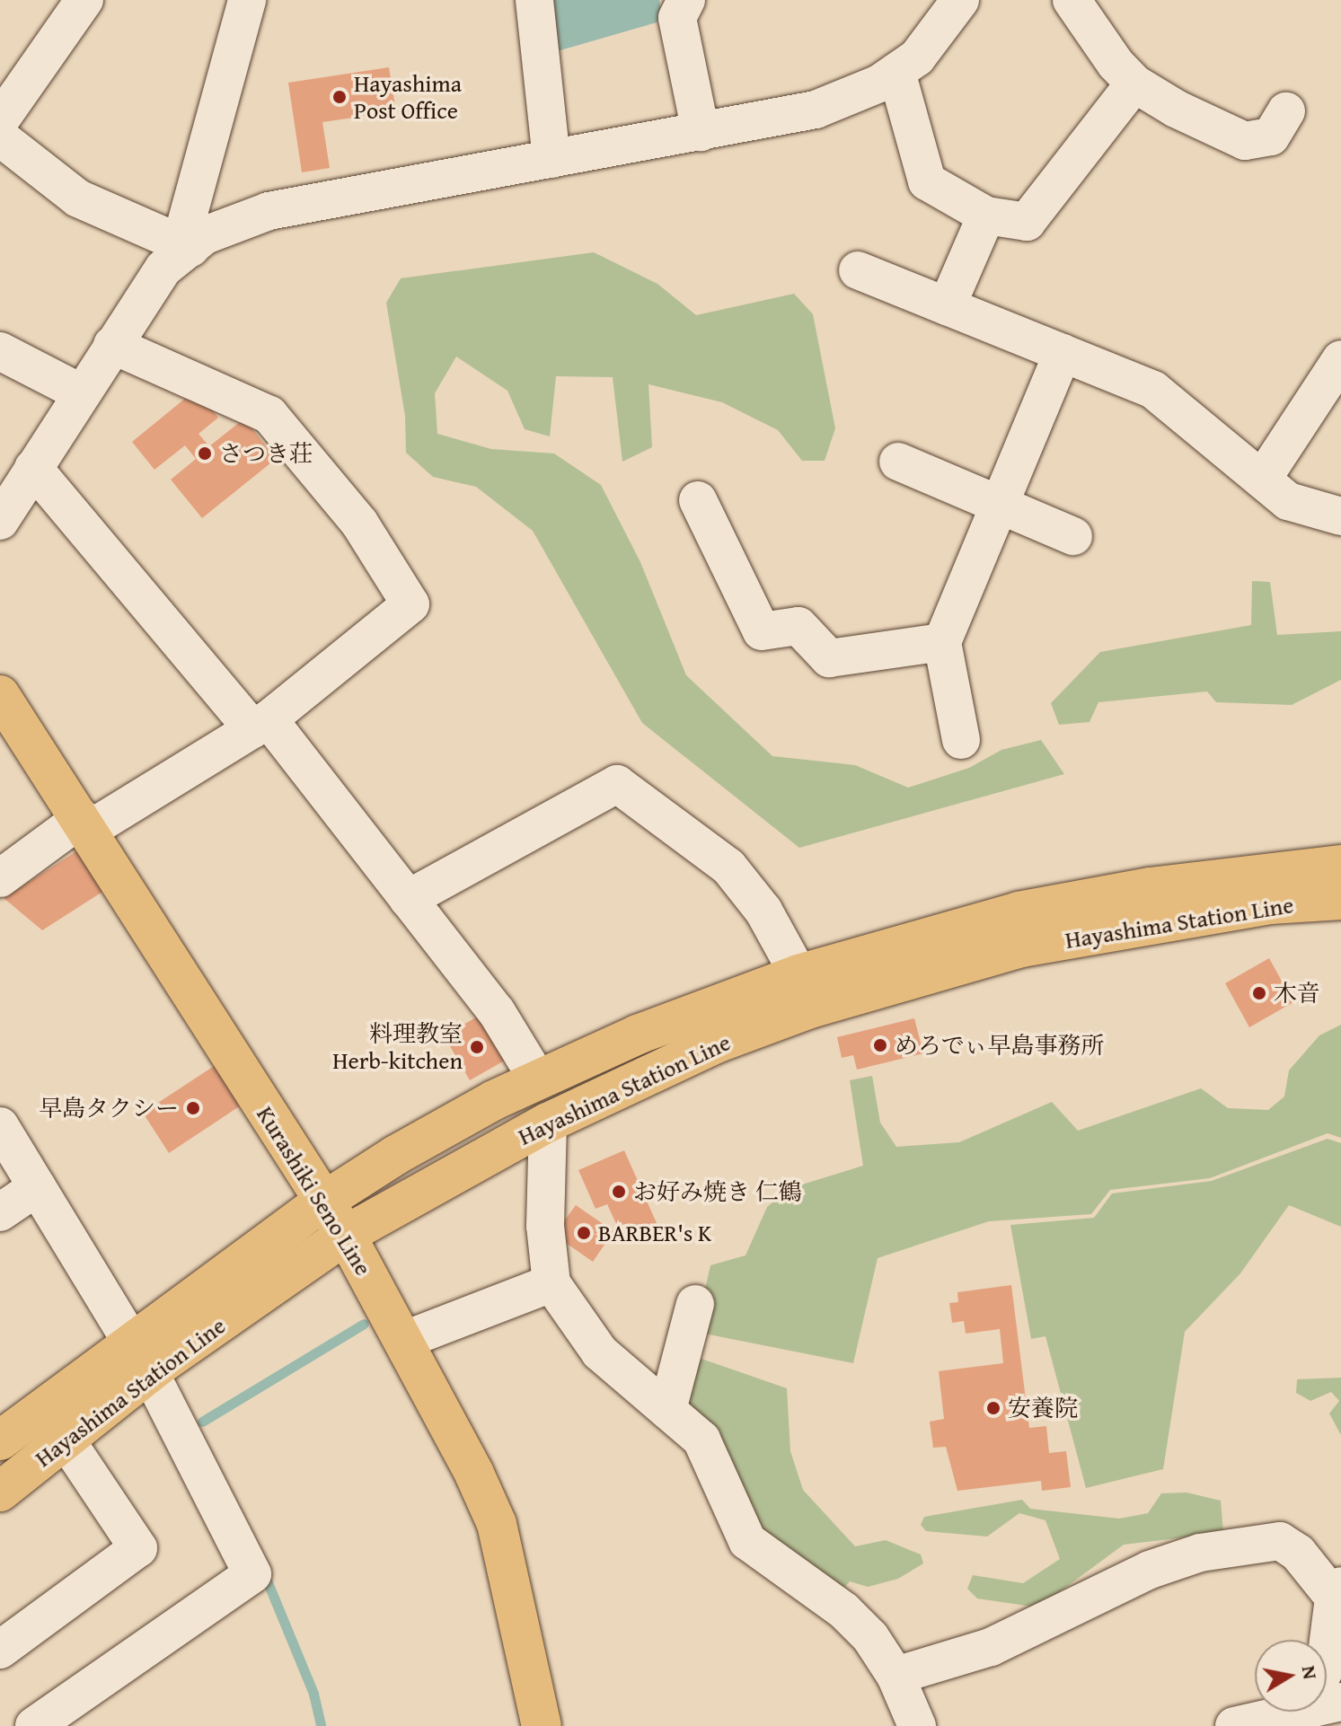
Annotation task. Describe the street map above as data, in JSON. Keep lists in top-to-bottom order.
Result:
{
  "streets": {
    "main road": ["Hayashima Station Line", "Kurashiki Seno Line"]
  },
  "crossings": [
    ["Hayashima Station Line", "Kurashiki Seno Line"]
  ],
  "places": [
    "Hayashima Post Office",
    "さつき荘",
    "木音",
    "めろでぃ早島事務所",
    "料理教室 Herb-kitchen",
    "早島タクシー",
    "お好み焼き 仁鶴",
    "BARBER's K",
    "安養院"
  ],
  "north": "right"
}
